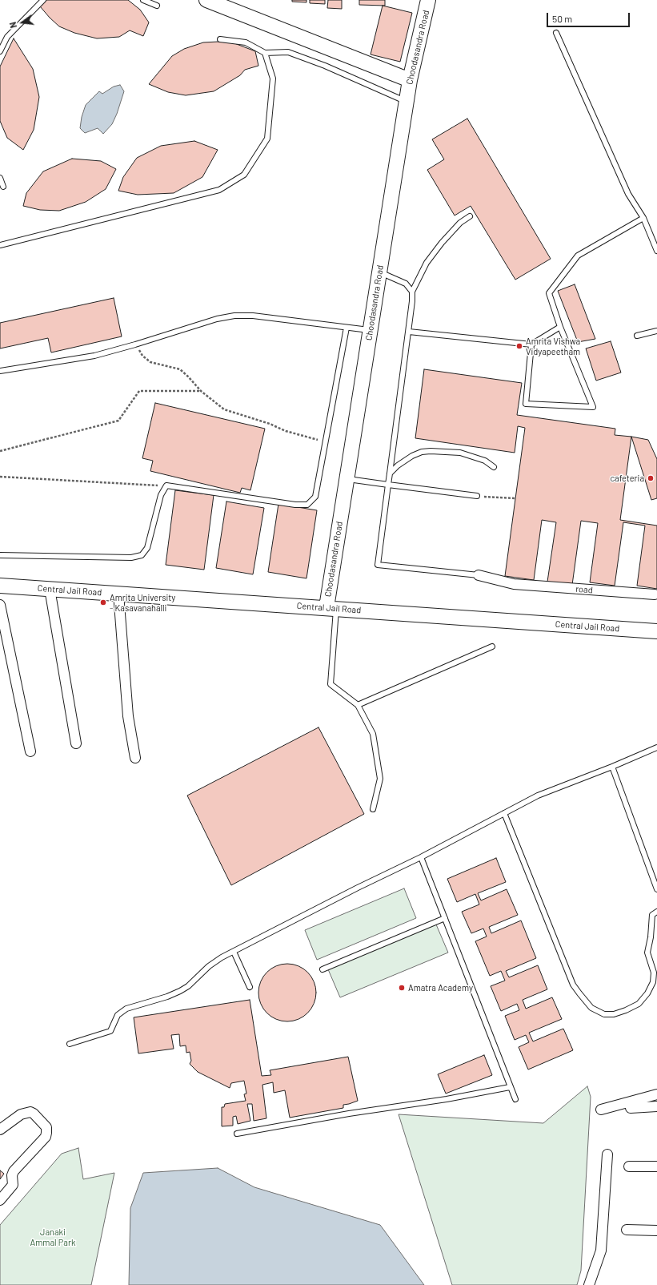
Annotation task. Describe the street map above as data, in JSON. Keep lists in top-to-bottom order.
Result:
{
  "streets": {
    "street": ["Choodasandra Road", "road", "Central Jail Road"]
  },
  "crossings": [
    ["Choodasandra Road", "Central Jail Road"]
  ],
  "parks": ["Janaki Ammal Park"],
  "places": [
    "Amrita Vishwa Vidyapeetham",
    "cafeteria",
    "Amrita University - Kasavanahalli",
    "Amatra Academy"
  ],
  "scale_bar": "50 m",
  "north": "left"
}
